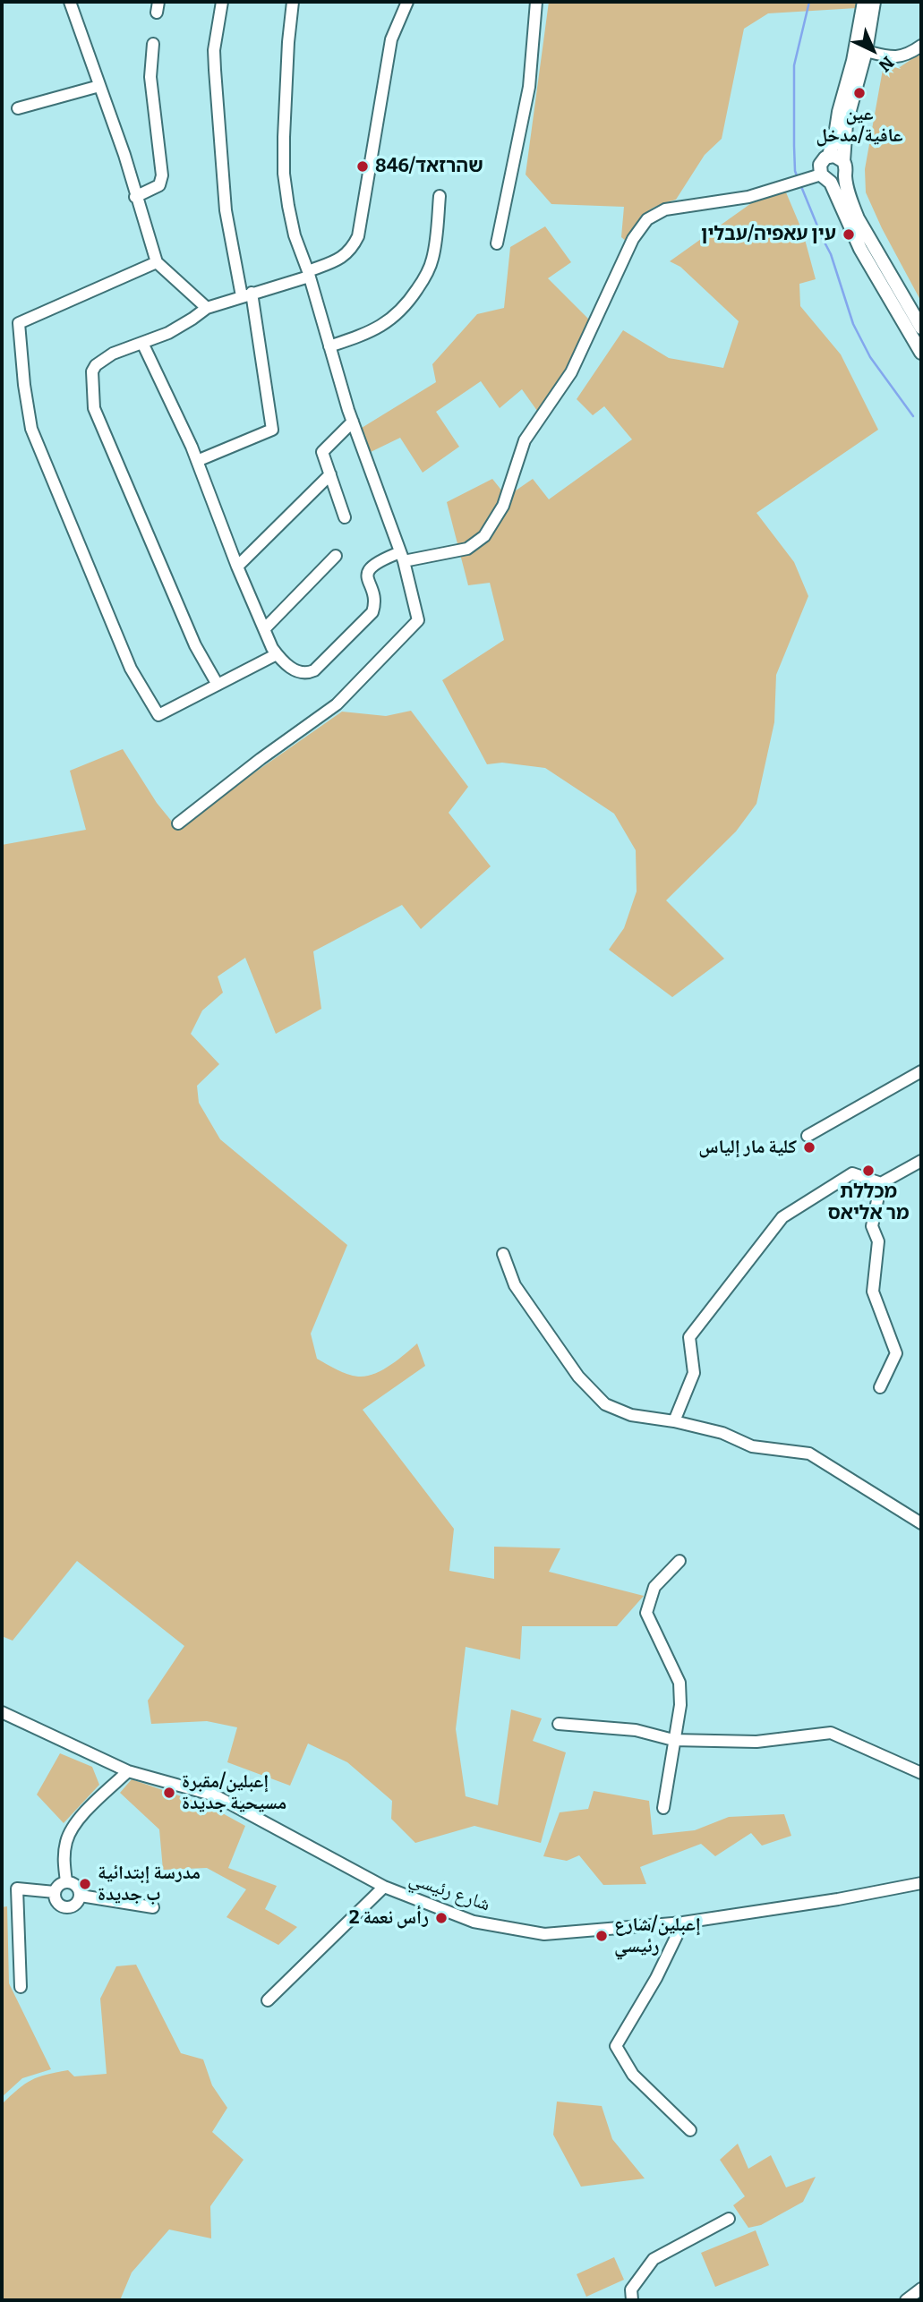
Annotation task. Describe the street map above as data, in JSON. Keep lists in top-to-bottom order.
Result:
{
  "streets": {
    "street": ["شارع رئيسي"]
  },
  "places": [
    "عين عافية/مدخل",
    "846/שהרזאד",
    "עין עאפיה/עבלין",
    "كلية مار إلياس",
    "מכללת מר אליאס",
    "إعبلين/مقبرة مسيحية جديدة",
    "مدرسة إبتدائية ب جديدة",
    "رأس نعمة 2",
    "إعبلين/شارع رئيسي"
  ],
  "north": "bottom right"
}
